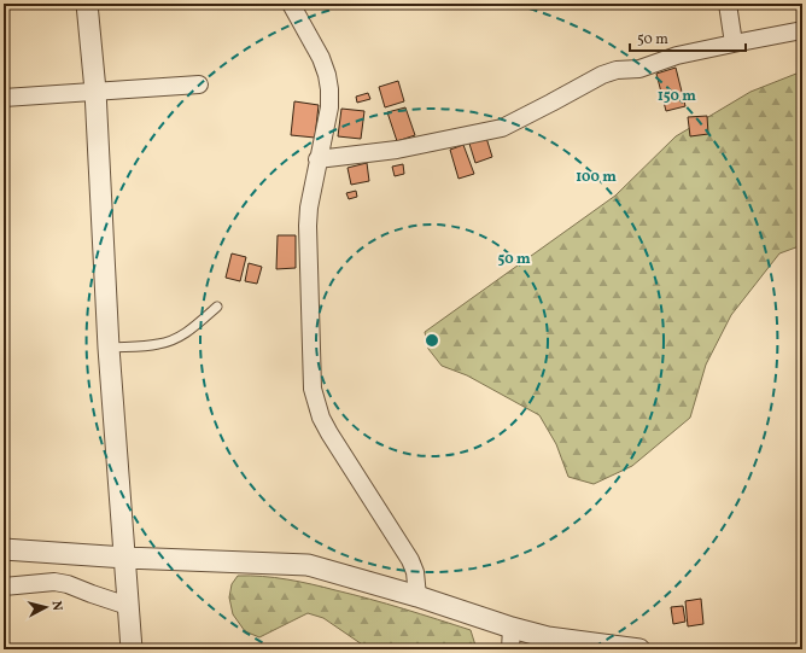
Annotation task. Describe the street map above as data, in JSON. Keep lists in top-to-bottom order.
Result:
{
  "scale_bar": "50 m",
  "north": "right",
  "rings": ["150 m", "100 m", "50 m"]
}
